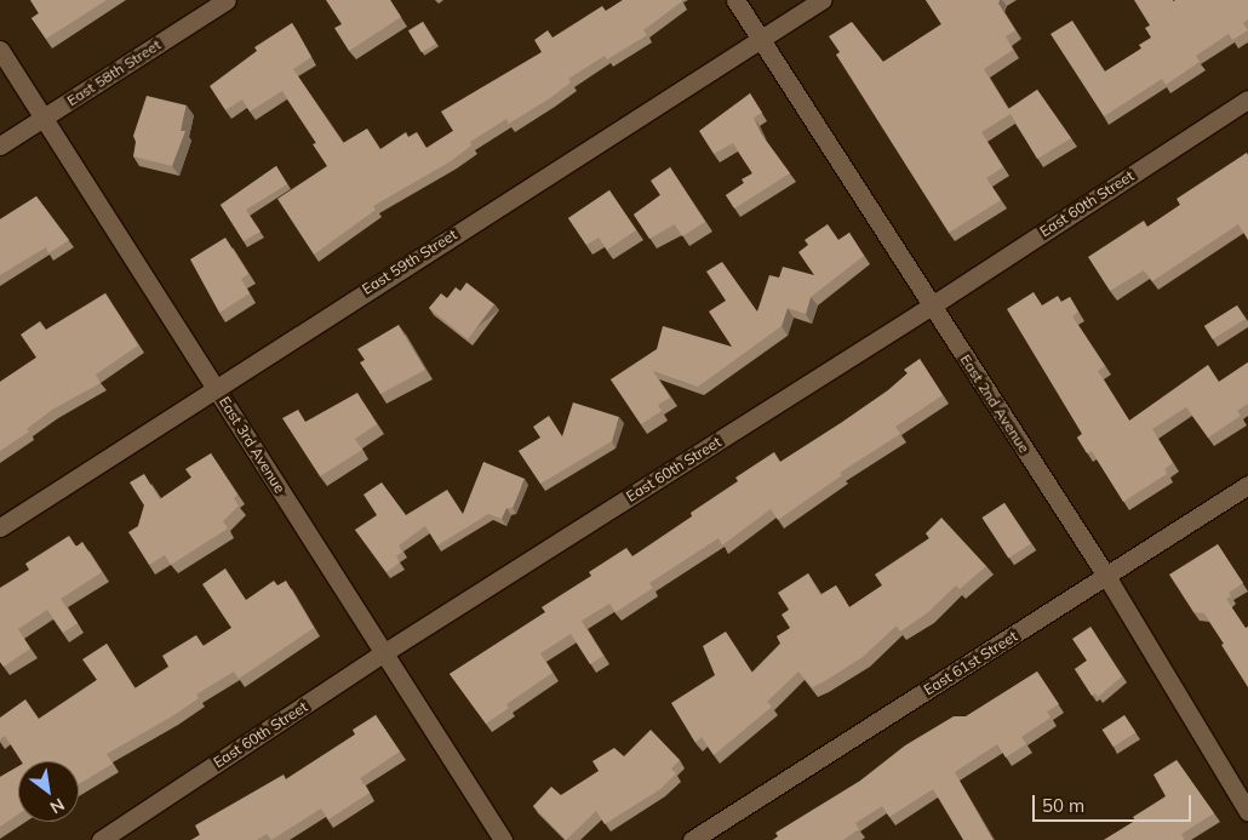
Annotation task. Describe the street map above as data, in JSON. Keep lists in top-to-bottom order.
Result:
{
  "streets": {
    "street": [
      "East 58th Street",
      "East 60th Street",
      "East 59th Street",
      "East 2nd Avenue",
      "East 3rd Avenue",
      "East 61st Street"
    ]
  },
  "crossings": [
    ["East 58th Street", "East 3rd Avenue"],
    ["East 60th Street", "East 2nd Avenue"],
    ["East 60th Street", "East 3rd Avenue"],
    ["East 59th Street", "East 2nd Avenue"],
    ["East 59th Street", "East 3rd Avenue"],
    ["East 2nd Avenue", "East 61st Street"]
  ],
  "scale_bar": "50 m",
  "north": "bottom right"
}
